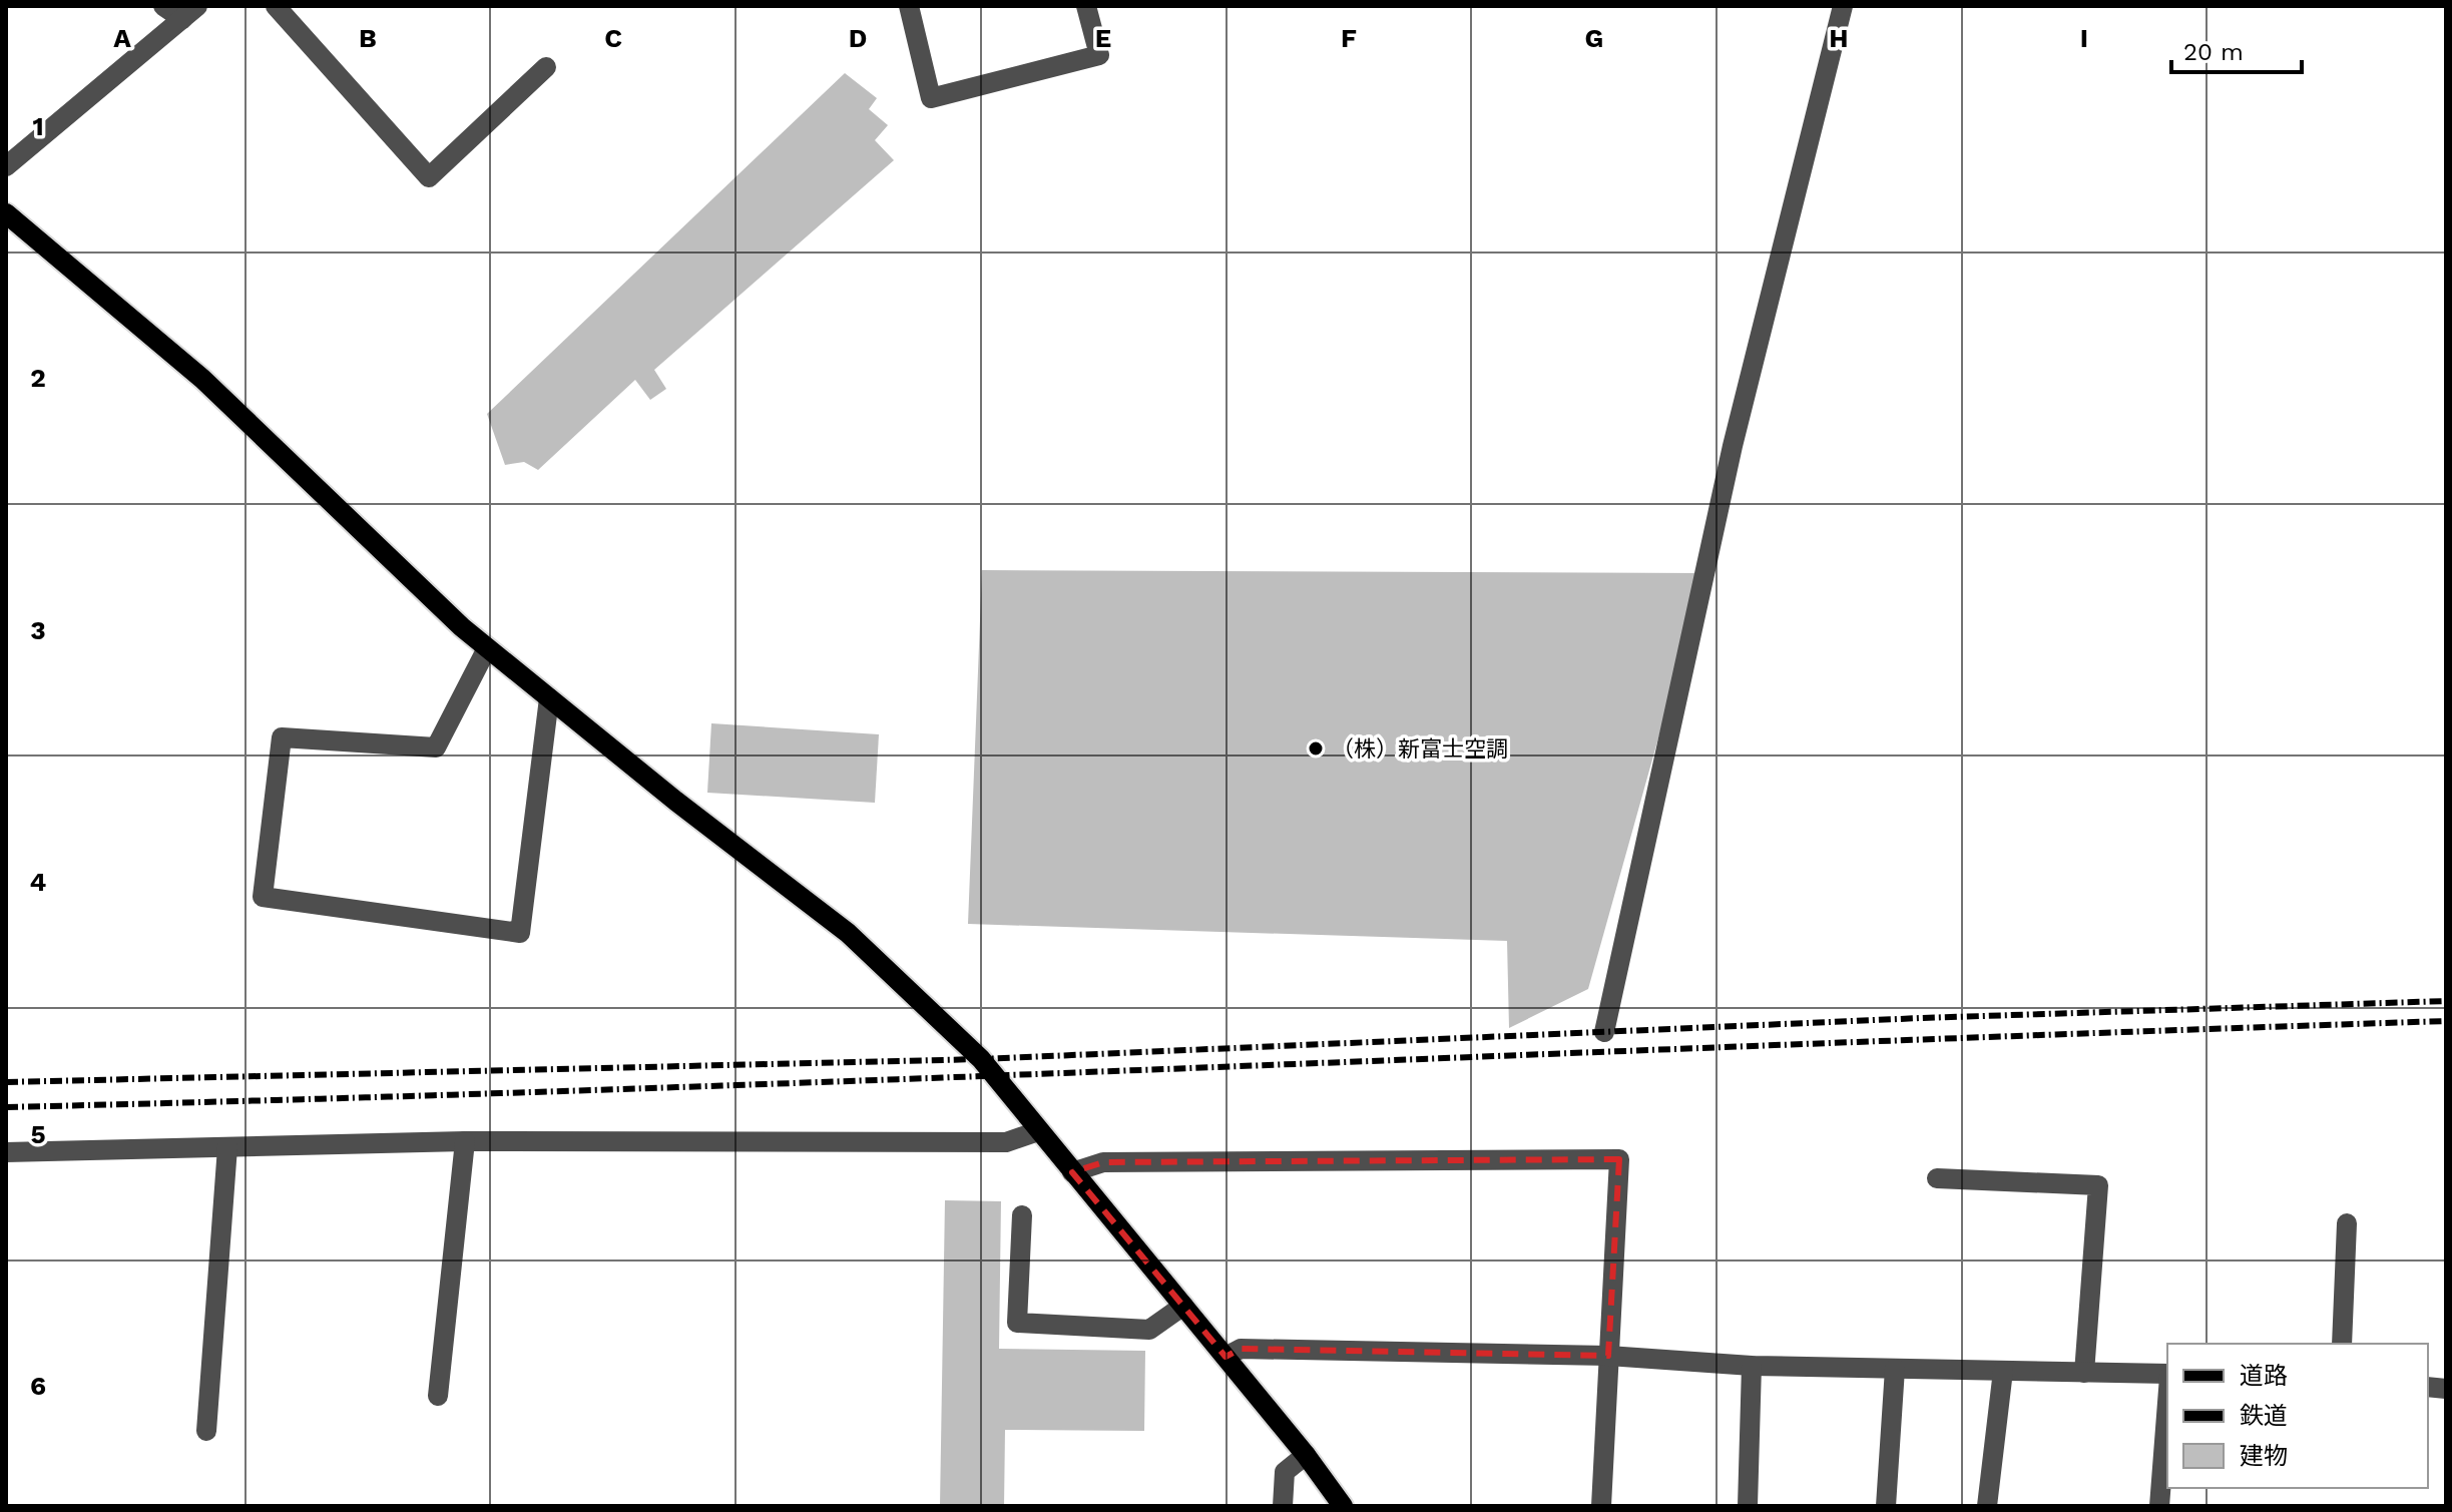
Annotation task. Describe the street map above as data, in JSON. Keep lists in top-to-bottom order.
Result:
{
  "places": ["（株）新富士空調"],
  "legend": ["道路", "鉄道", "建物"],
  "scale_bar": "20 m",
  "grid": {
    "columns": [
      "A",
      "B",
      "C",
      "D",
      "E",
      "F",
      "G",
      "H",
      "I"
    ],
    "rows": [
      "1",
      "2",
      "3",
      "4",
      "5",
      "6"
    ]
  }
}
